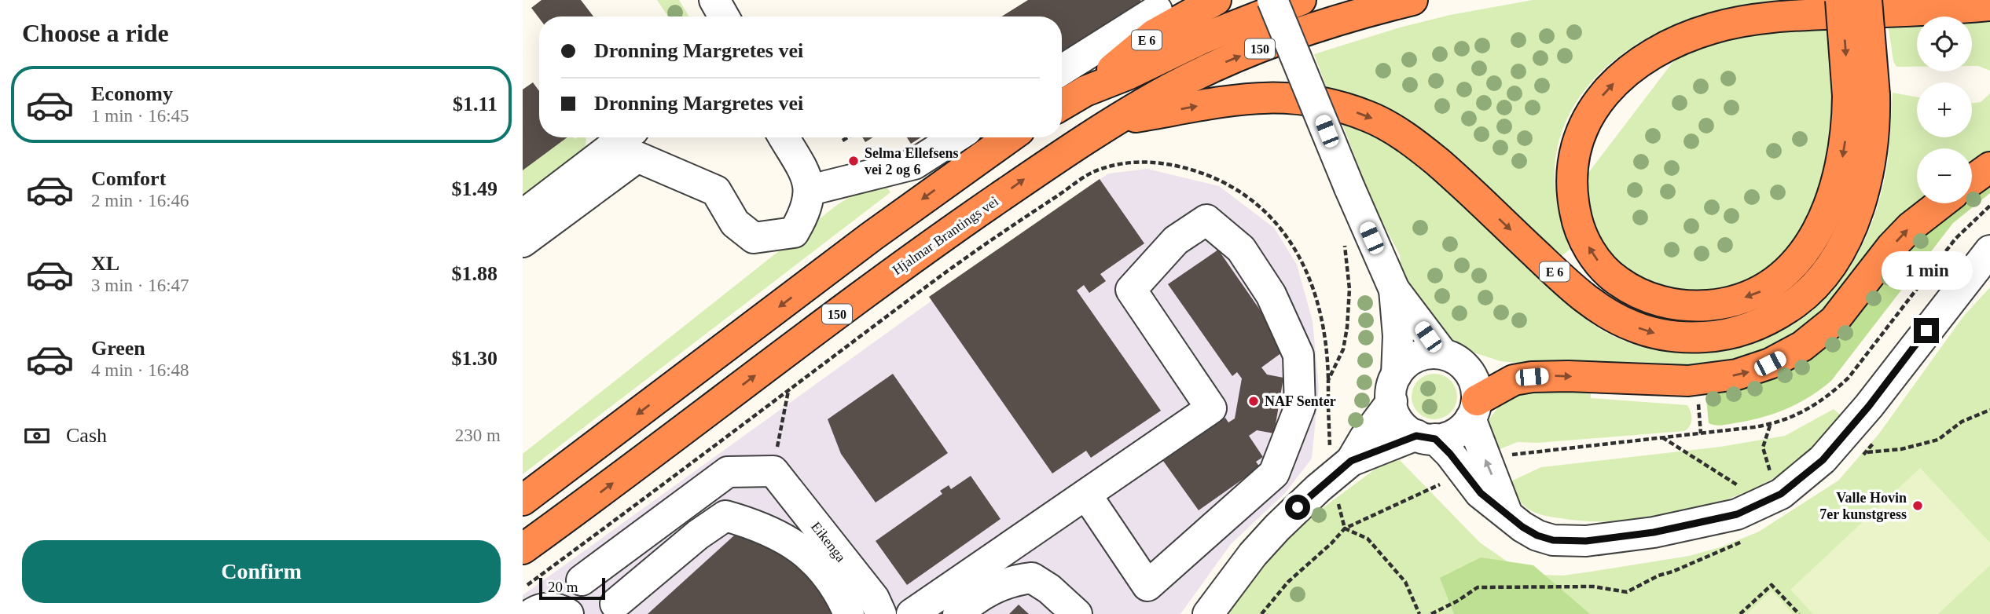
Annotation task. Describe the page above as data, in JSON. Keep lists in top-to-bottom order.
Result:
{
  "streets": {
    "highway": ["E 6", "150", "Hjalmar Brantings vei"],
    "street": ["Eikenga"]
  },
  "crossings": [
    ["E 6", "150"],
    ["E 6", "Hjalmar Brantings vei"]
  ],
  "places": ["Selma Ellefsens vei 2 og 6", "NAF Senter", "Valle Hovin 7er kunstgress"],
  "scale_bar": "20 m",
  "page": {
    "heading": "Choose a ride",
    "map_buttons": ["+", "−"],
    "banner": ["Dronning Margretes vei", "Dronning Margretes vei"],
    "list": [
      {
        "name": "Economy",
        "note": "1 min · 16:45",
        "value": "$1.11"
      },
      {
        "name": "Comfort",
        "note": "2 min · 16:46",
        "value": "$1.49"
      },
      {
        "name": "XL",
        "note": "3 min · 16:47",
        "value": "$1.88"
      },
      {
        "name": "Green",
        "note": "4 min · 16:48",
        "value": "$1.30"
      }
    ],
    "bubble": "1 min",
    "pay": ["Cash", "230 m"],
    "buttons": "Confirm",
    "scale": "20 m"
  }
}
